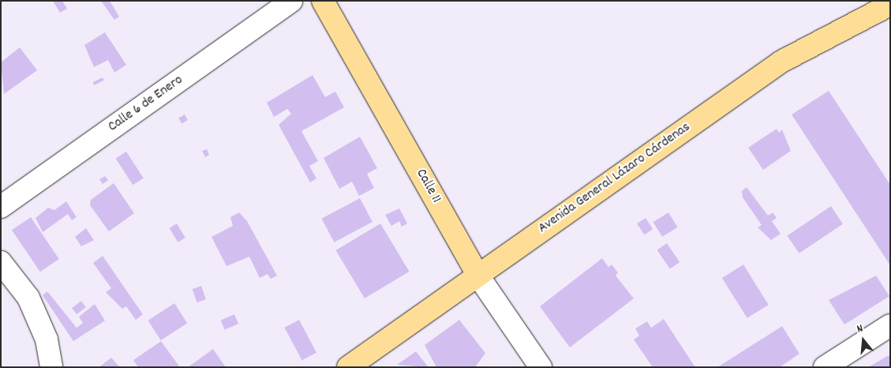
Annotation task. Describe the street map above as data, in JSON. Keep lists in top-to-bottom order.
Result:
{
  "streets": {
    "main road": ["Avenida General Lázaro Cárdenas", "Calle 11"],
    "street": ["Calle 6 de Enero"]
  },
  "crossings": [
    ["Avenida General Lázaro Cárdenas", "Calle 11"]
  ],
  "north": "top"
}
